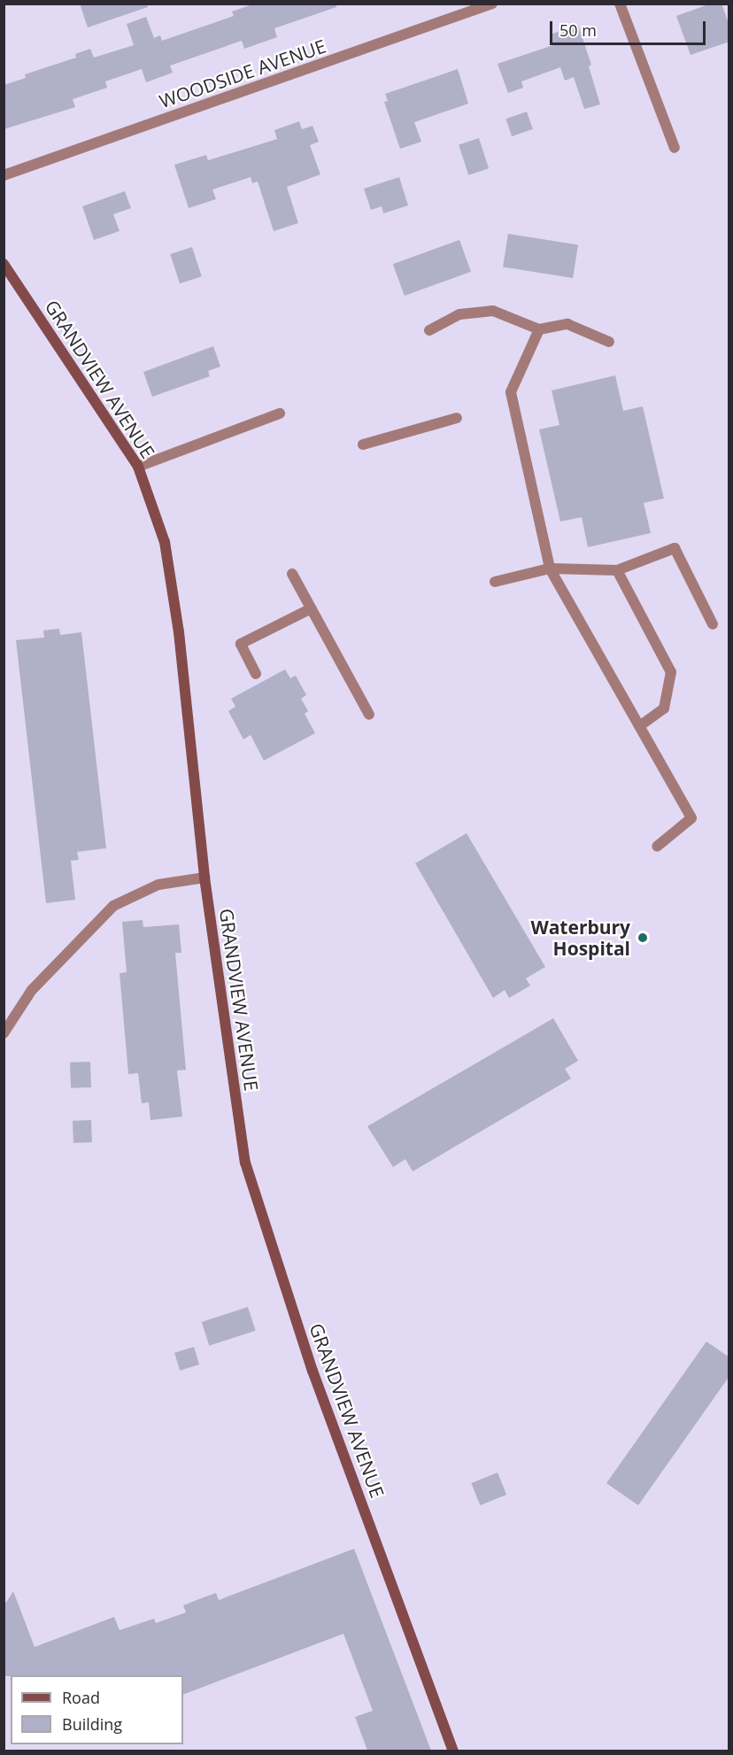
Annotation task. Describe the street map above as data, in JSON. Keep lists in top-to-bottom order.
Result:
{
  "streets": {
    "main road": ["GRANDVIEW AVENUE"],
    "street": ["WOODSIDE AVENUE"]
  },
  "places": ["Waterbury Hospital"],
  "legend": ["Road", "Building"],
  "scale_bar": "50 m"
}
